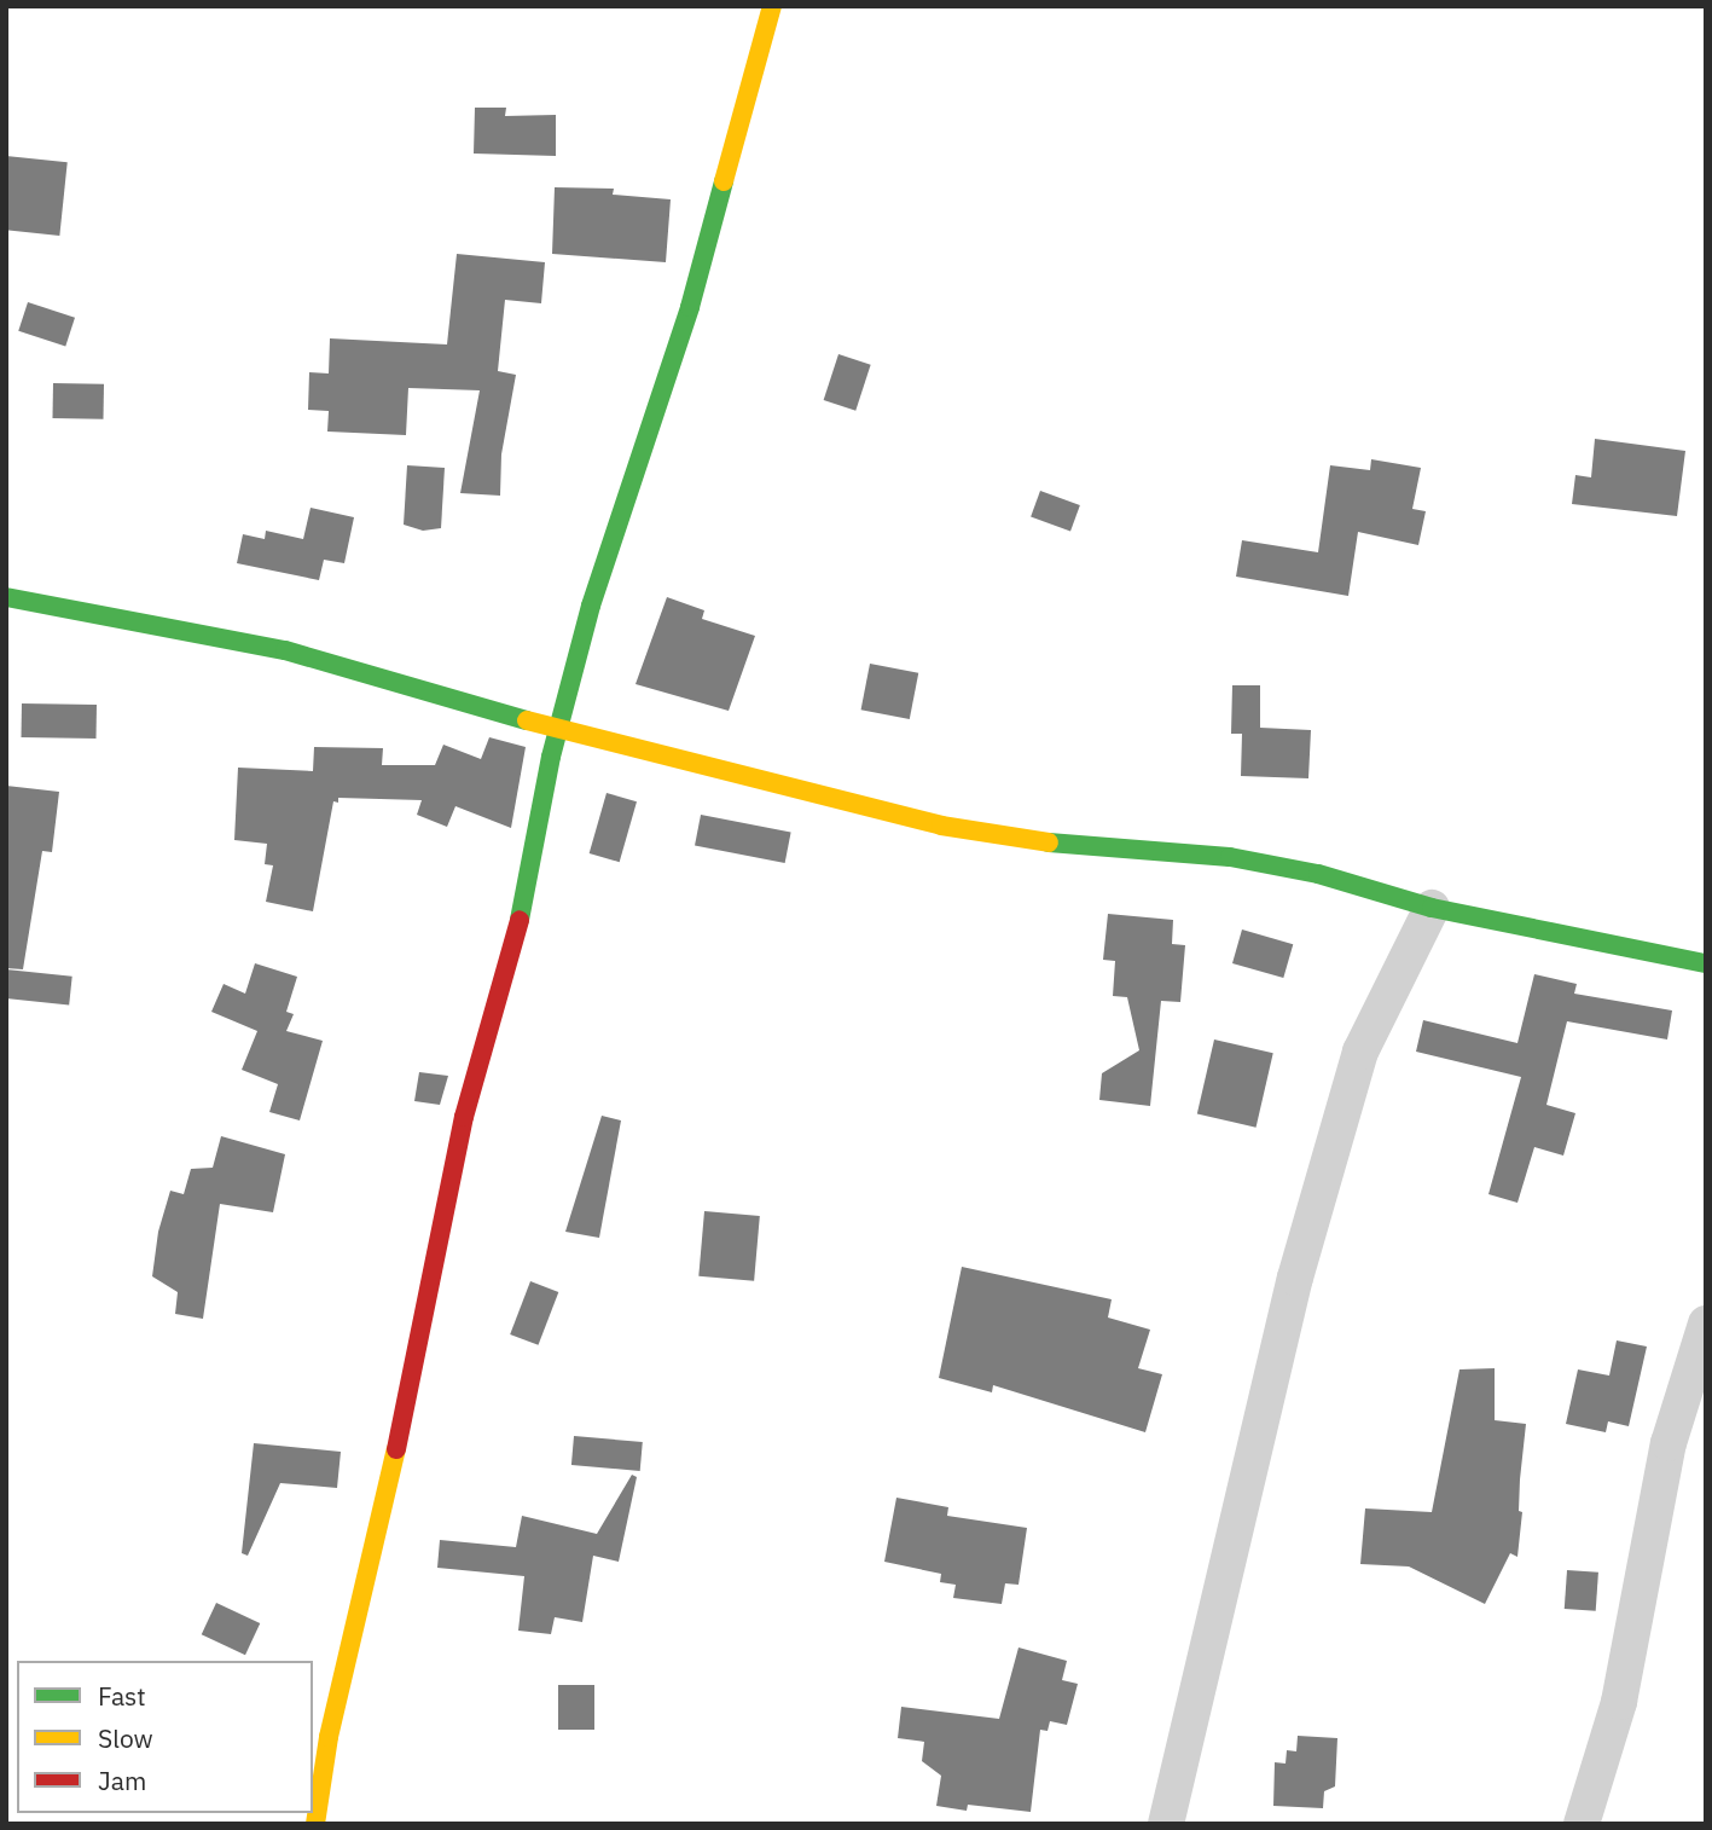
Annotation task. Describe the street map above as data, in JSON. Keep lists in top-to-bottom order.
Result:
{
  "legend": ["Fast", "Slow", "Jam"]
}
